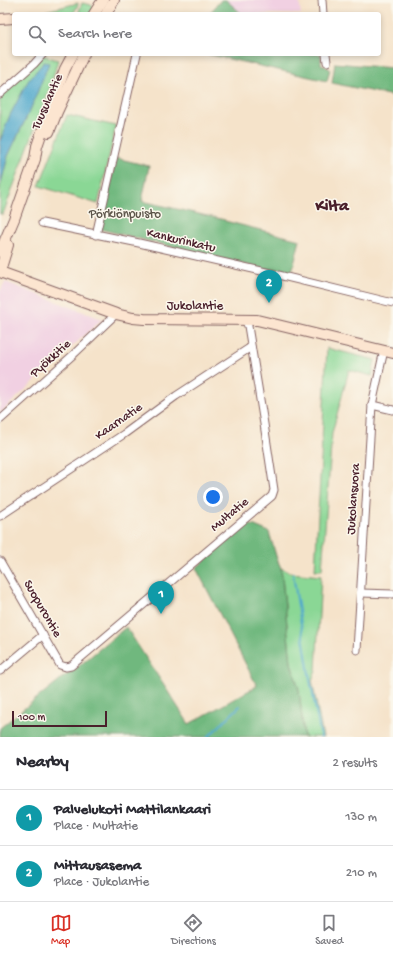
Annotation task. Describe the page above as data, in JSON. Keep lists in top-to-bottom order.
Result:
{
  "streets": {
    "main road": ["Tuusulantie", "Jukolantie"],
    "street": [
      "Kankurinkatu",
      "Pyökkitie",
      "Kaarnatie",
      "Jukolansuora",
      "Multatie",
      "Suopurontie"
    ]
  },
  "crossings": [
    ["Tuusulantie", "Jukolantie"],
    ["Jukolantie", "Pyökkitie"],
    ["Jukolantie", "Jukolansuora"],
    ["Jukolantie", "Multatie"],
    ["Kaarnatie", "Multatie"],
    ["Multatie", "Suopurontie"]
  ],
  "districts": ["Kilta"],
  "parks": ["Pörkiönpuisto"],
  "scale_bar": "100 m",
  "page": {
    "search": "Search here",
    "pins": ["2", "1"],
    "scale": "100 m",
    "heading": ["Nearby", "2 results"],
    "list": [
      {
        "mark": "1",
        "name": "Palvelukoti Mattilankaari",
        "note": "Place · Multatie",
        "value": "130 m"
      },
      {
        "mark": "2",
        "name": "Mittausasema",
        "note": "Place · Jukolantie",
        "value": "210 m"
      }
    ],
    "nav": ["Map", "Directions", "Saved"]
  }
}
